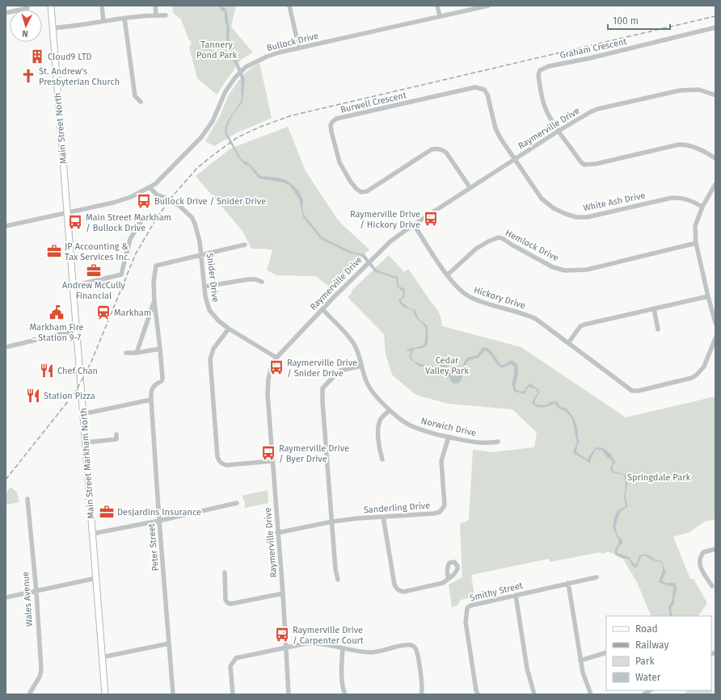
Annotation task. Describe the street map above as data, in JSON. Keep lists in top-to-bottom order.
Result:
{
  "streets": {
    "main road": ["Main Street North", "Main Street Markham North"],
    "street": [
      "Bullock Drive",
      "Graham Crescent",
      "Burwell Crescent",
      "Raymerville Drive",
      "White Ash Drive",
      "Hemlock Drive",
      "Snider Drive",
      "Hickory Drive",
      "Norwich Drive",
      "Sanderling Drive",
      "Peter Street",
      "Smithy Street",
      "Wales Avenue"
    ]
  },
  "crossings": [
    ["Bullock Drive", "Main Street North"],
    ["Bullock Drive", "Snider Drive"],
    ["Bullock Drive", "Main Street Markham North"],
    ["Graham Crescent", "Raymerville Drive"],
    ["Burwell Crescent", "Raymerville Drive"],
    ["Burwell Crescent", "White Ash Drive"],
    ["Main Street North", "Main Street Markham North"],
    ["Raymerville Drive", "White Ash Drive"],
    ["Raymerville Drive", "Snider Drive"],
    ["Raymerville Drive", "Hickory Drive"],
    ["Raymerville Drive", "Norwich Drive"],
    ["Raymerville Drive", "Sanderling Drive"],
    ["Hemlock Drive", "Hickory Drive"],
    ["Norwich Drive", "Sanderling Drive"]
  ],
  "parks": ["Tannery Pond Park", "Cedar Valley Park", "Springdale Park"],
  "places": {
    "building": ["Cloud9 LTD"],
    "church": ["St. Andrew's Presbyterian Church"],
    "bus stop": [
      "Bullock Drive / Snider Drive",
      "Raymerville Drive / Hickory Drive",
      "Main Street Markham / Bullock Drive",
      "Raymerville Drive / Snider Drive",
      "Raymerville Drive / Byer Drive",
      "Raymerville Drive / Carpenter Court"
    ],
    "office": ["JP Accounting & Tax Services Inc.", "Andrew McCully Financial", "Desjardins Insurance"],
    "public building": ["Markham Fire - Station 9-7"],
    "station": ["Markham"],
    "restaurant": ["Chef Chan", "Station Pizza"]
  },
  "legend": [
    "Road",
    "Railway",
    "Park",
    "Water"
  ],
  "scale_bar": "100 m",
  "north": "bottom"
}
